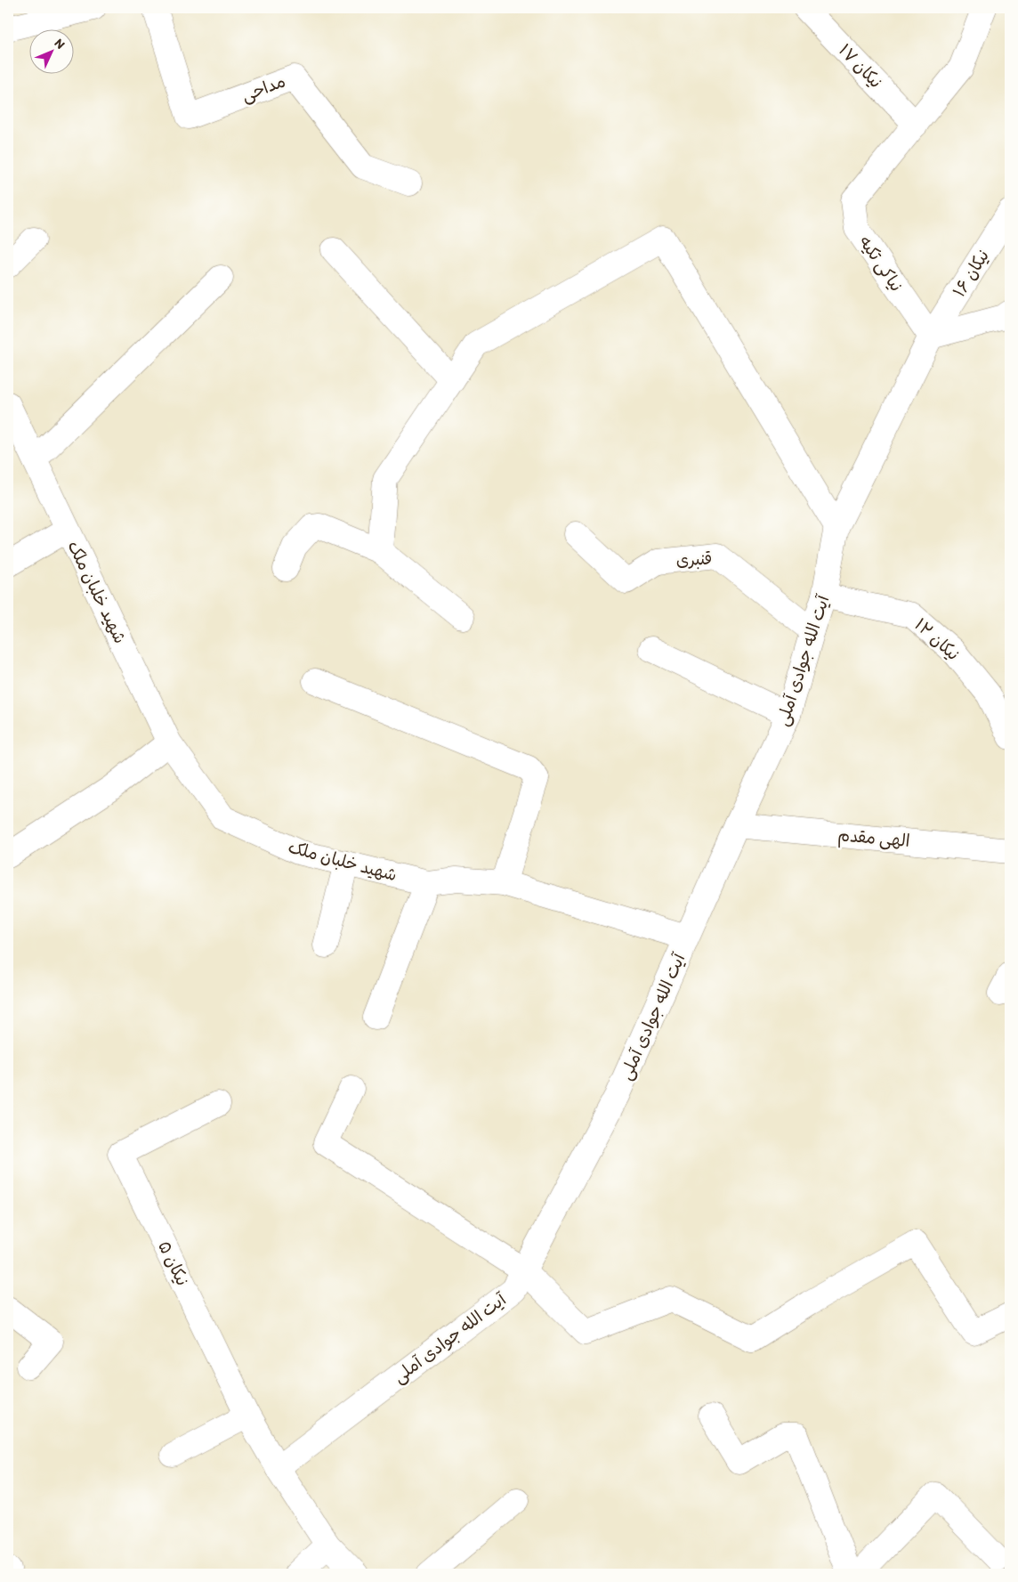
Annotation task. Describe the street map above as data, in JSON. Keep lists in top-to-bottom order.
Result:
{
  "streets": {
    "street": [
      "نیکان ۱۷",
      "مداحی",
      "نیاکی تکیه",
      "نیکان ۱۶",
      "قنبری",
      "شهید خلبان ملک",
      "نیکان ۱۲",
      "آیت الله جوادی آملی",
      "الهی مقدم",
      "نیکان ۵"
    ]
  },
  "crossings": [
    ["نیکان ۱۷", "نیاکی تکیه"],
    ["نیاکی تکیه", "نیکان ۱۶"],
    ["نیاکی تکیه", "آیت الله جوادی آملی"],
    ["نیکان ۱۶", "آیت الله جوادی آملی"],
    ["قنبری", "آیت الله جوادی آملی"],
    ["شهید خلبان ملک", "آیت الله جوادی آملی"],
    ["نیکان ۱۲", "آیت الله جوادی آملی"],
    ["آیت الله جوادی آملی", "الهی مقدم"],
    ["آیت الله جوادی آملی", "نیکان ۵"]
  ],
  "north": "top right"
}
